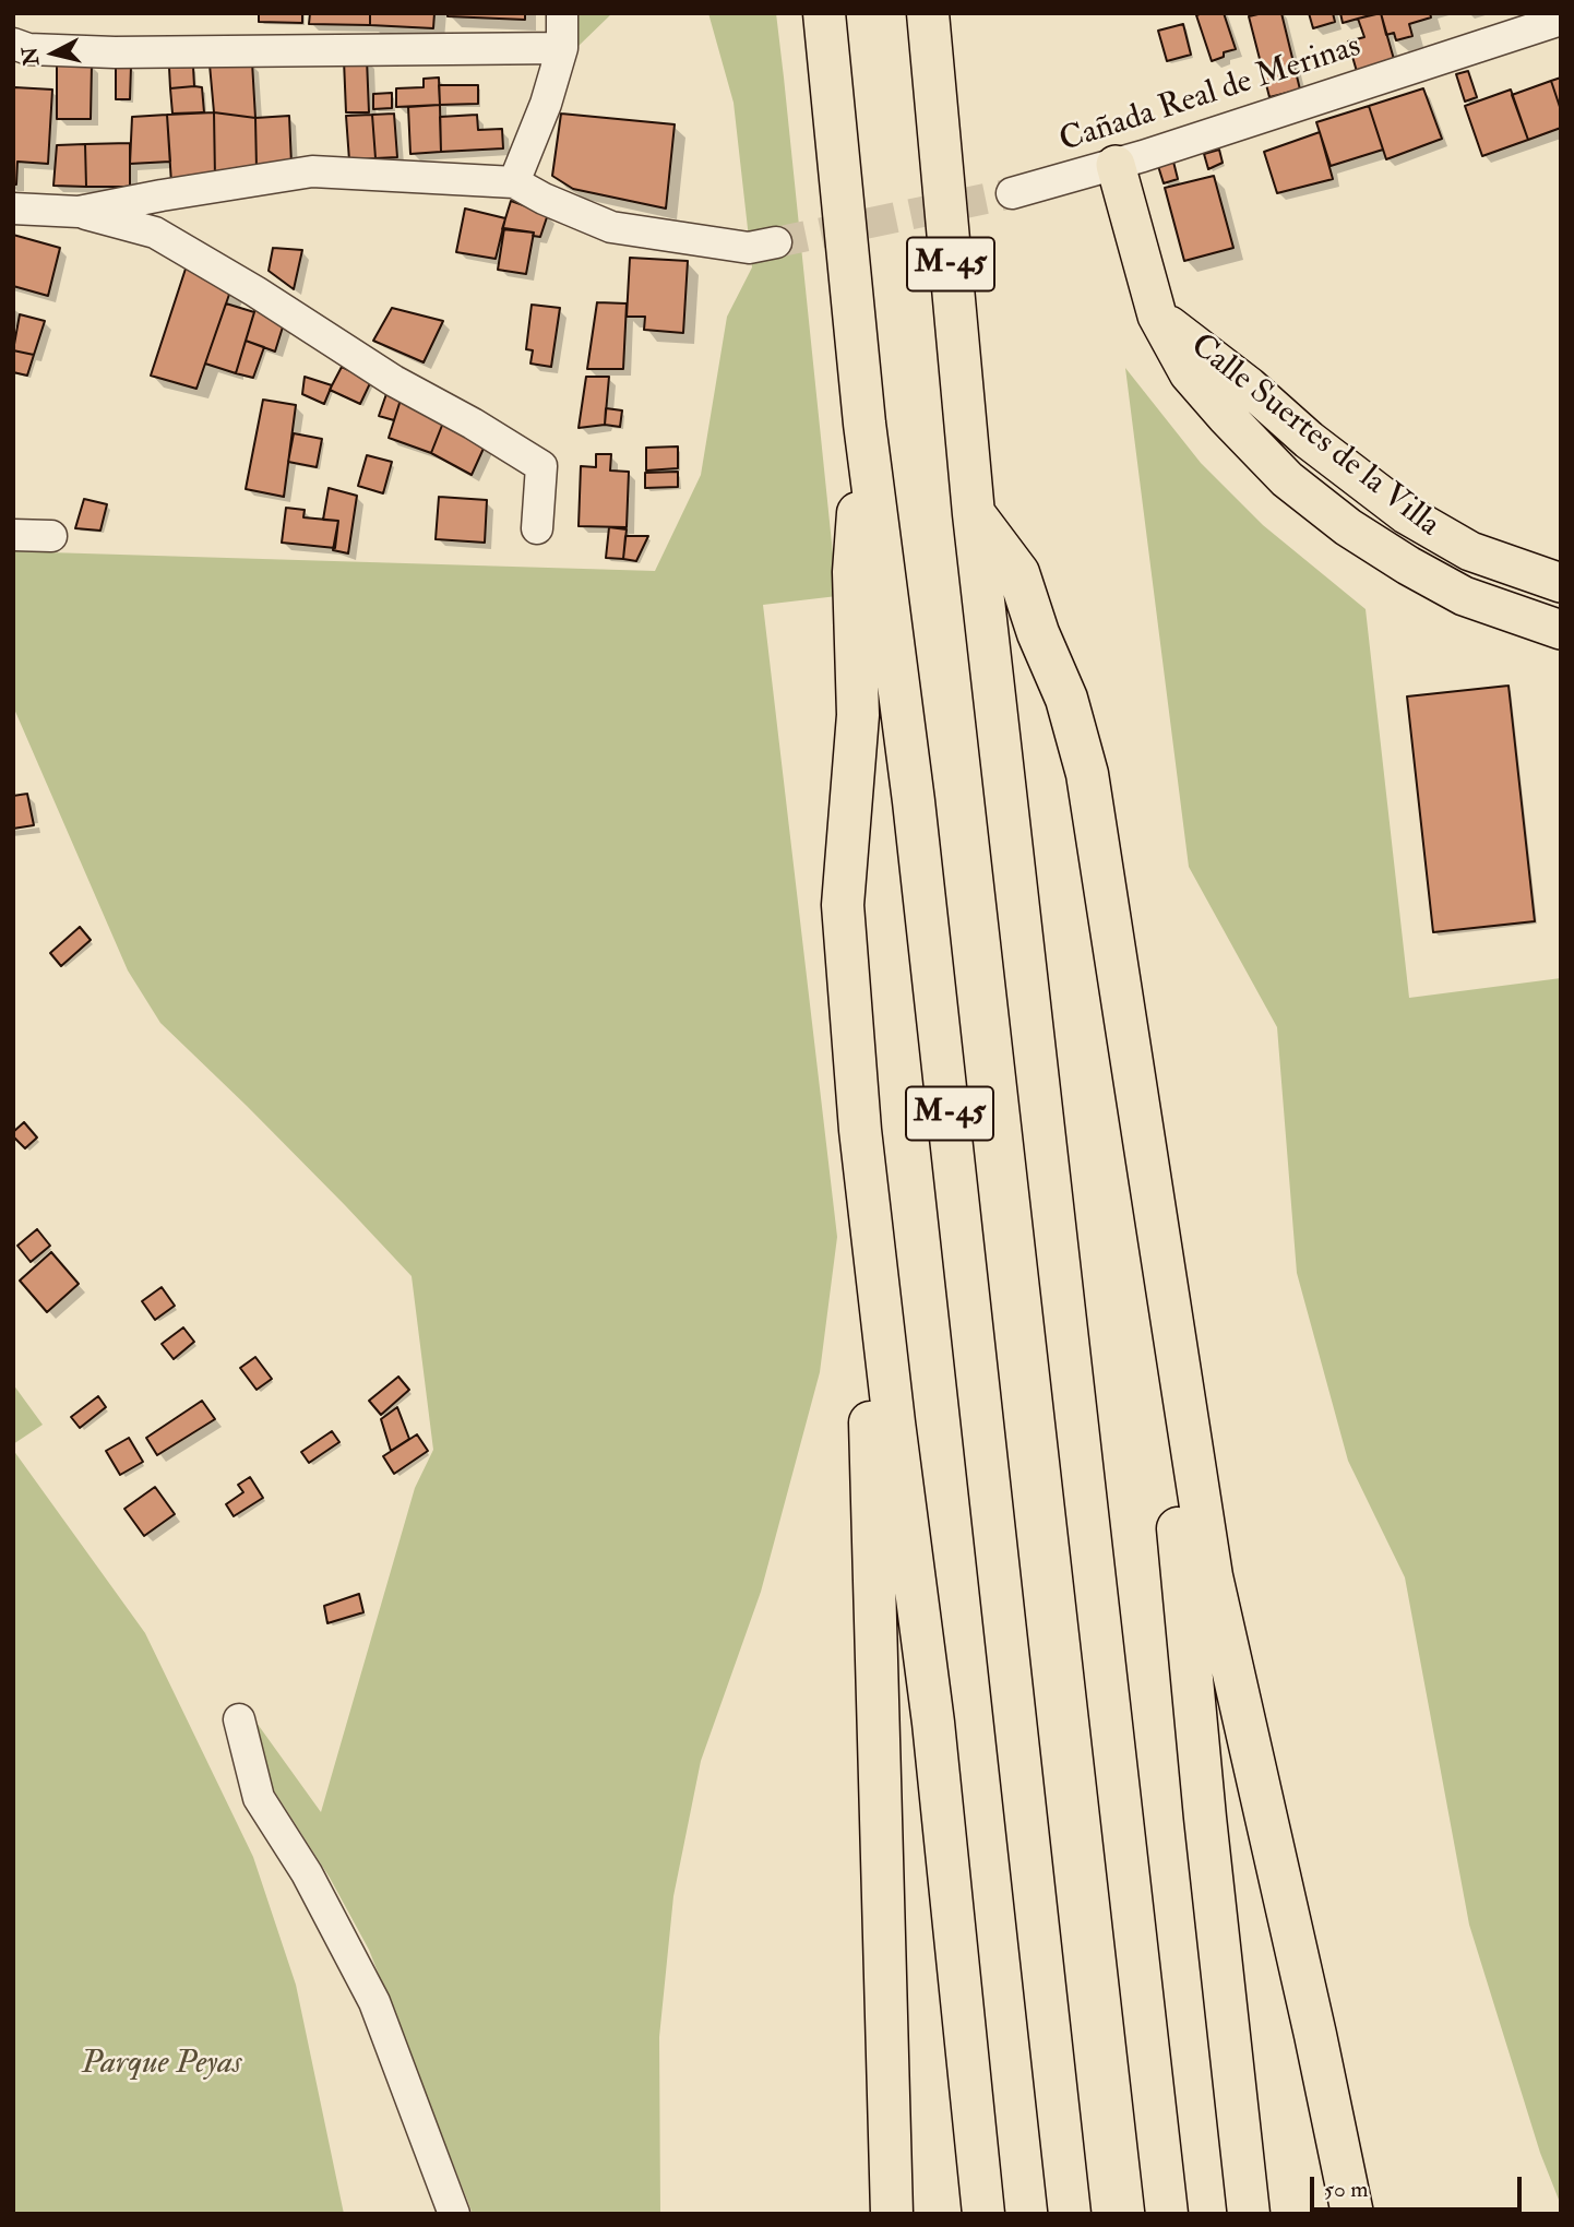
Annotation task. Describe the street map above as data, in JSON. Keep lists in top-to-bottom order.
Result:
{
  "streets": {
    "highway": ["M-45"],
    "main road": ["Calle Suertes de la Villa"],
    "street": ["Cañada Real de Merinas"]
  },
  "crossings": [
    ["Cañada Real de Merinas", "Calle Suertes de la Villa"]
  ],
  "parks": ["Parque Peyas"],
  "scale_bar": "50 m",
  "north": "left"
}
